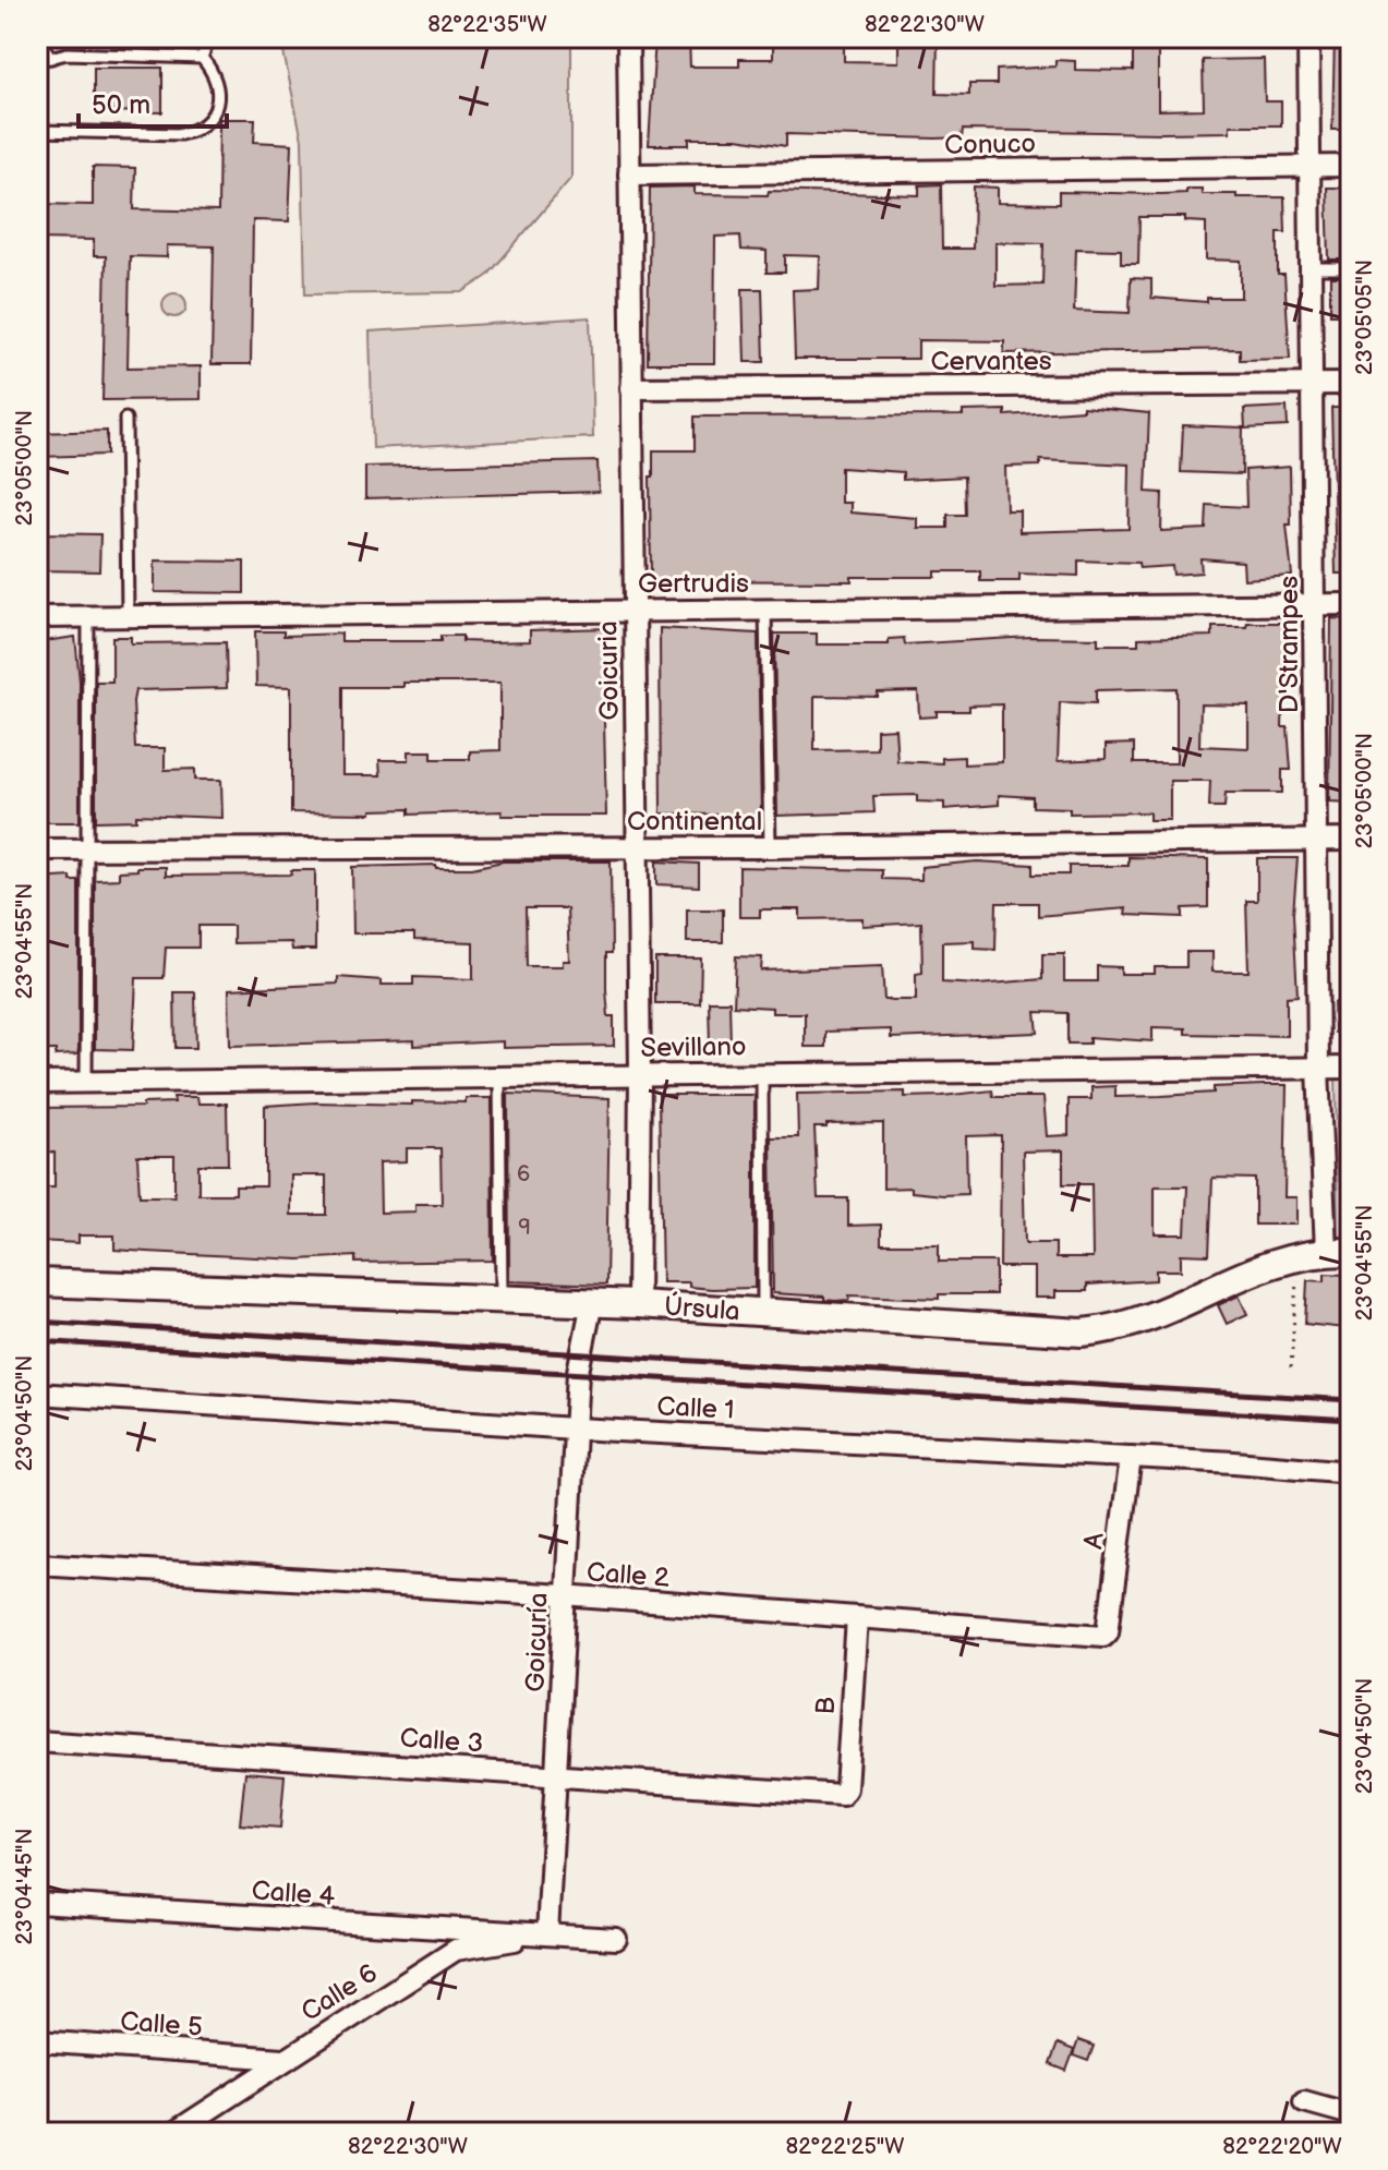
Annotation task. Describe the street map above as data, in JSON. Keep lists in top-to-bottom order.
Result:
{
  "streets": {
    "street": [
      "Conuco",
      "Cervantes",
      "Gertrudis",
      "D'Strampes",
      "Goicuria",
      "Continental",
      "Sevillano",
      "Úrsula",
      "Calle 1",
      "A",
      "Calle 2",
      "Goicuría",
      "B",
      "Calle 3",
      "Calle 4",
      "Calle 6",
      "Calle 5"
    ]
  },
  "crossings": [
    ["Conuco", "D'Strampes"],
    ["Conuco", "Goicuria"],
    ["Cervantes", "D'Strampes"],
    ["Cervantes", "Goicuria"],
    ["Gertrudis", "D'Strampes"],
    ["Gertrudis", "Goicuria"],
    ["D'Strampes", "Continental"],
    ["D'Strampes", "Sevillano"],
    ["D'Strampes", "Úrsula"],
    ["Goicuria", "Continental"],
    ["Goicuria", "Sevillano"],
    ["Goicuria", "Úrsula"],
    ["Úrsula", "Goicuría"],
    ["Calle 1", "A"],
    ["Calle 1", "Goicuría"],
    ["A", "Calle 2"],
    ["Calle 2", "Goicuría"],
    ["Calle 2", "B"],
    ["Goicuría", "Calle 3"],
    ["Goicuría", "Calle 4"],
    ["Goicuría", "Calle 6"],
    ["B", "Calle 3"],
    ["Calle 4", "Calle 6"],
    ["Calle 6", "Calle 5"]
  ],
  "house_numbers": ["6", "9"],
  "scale_bar": "50 m",
  "coordinates": [
    "82°22'35\"W",
    "82°22'30\"W",
    "23°05'05\"N",
    "23°05'00\"N",
    "23°04'55\"N",
    "23°04'50\"N",
    "23°04'45\"N",
    "82°22'25\"W",
    "82°22'20\"W"
  ]
}
